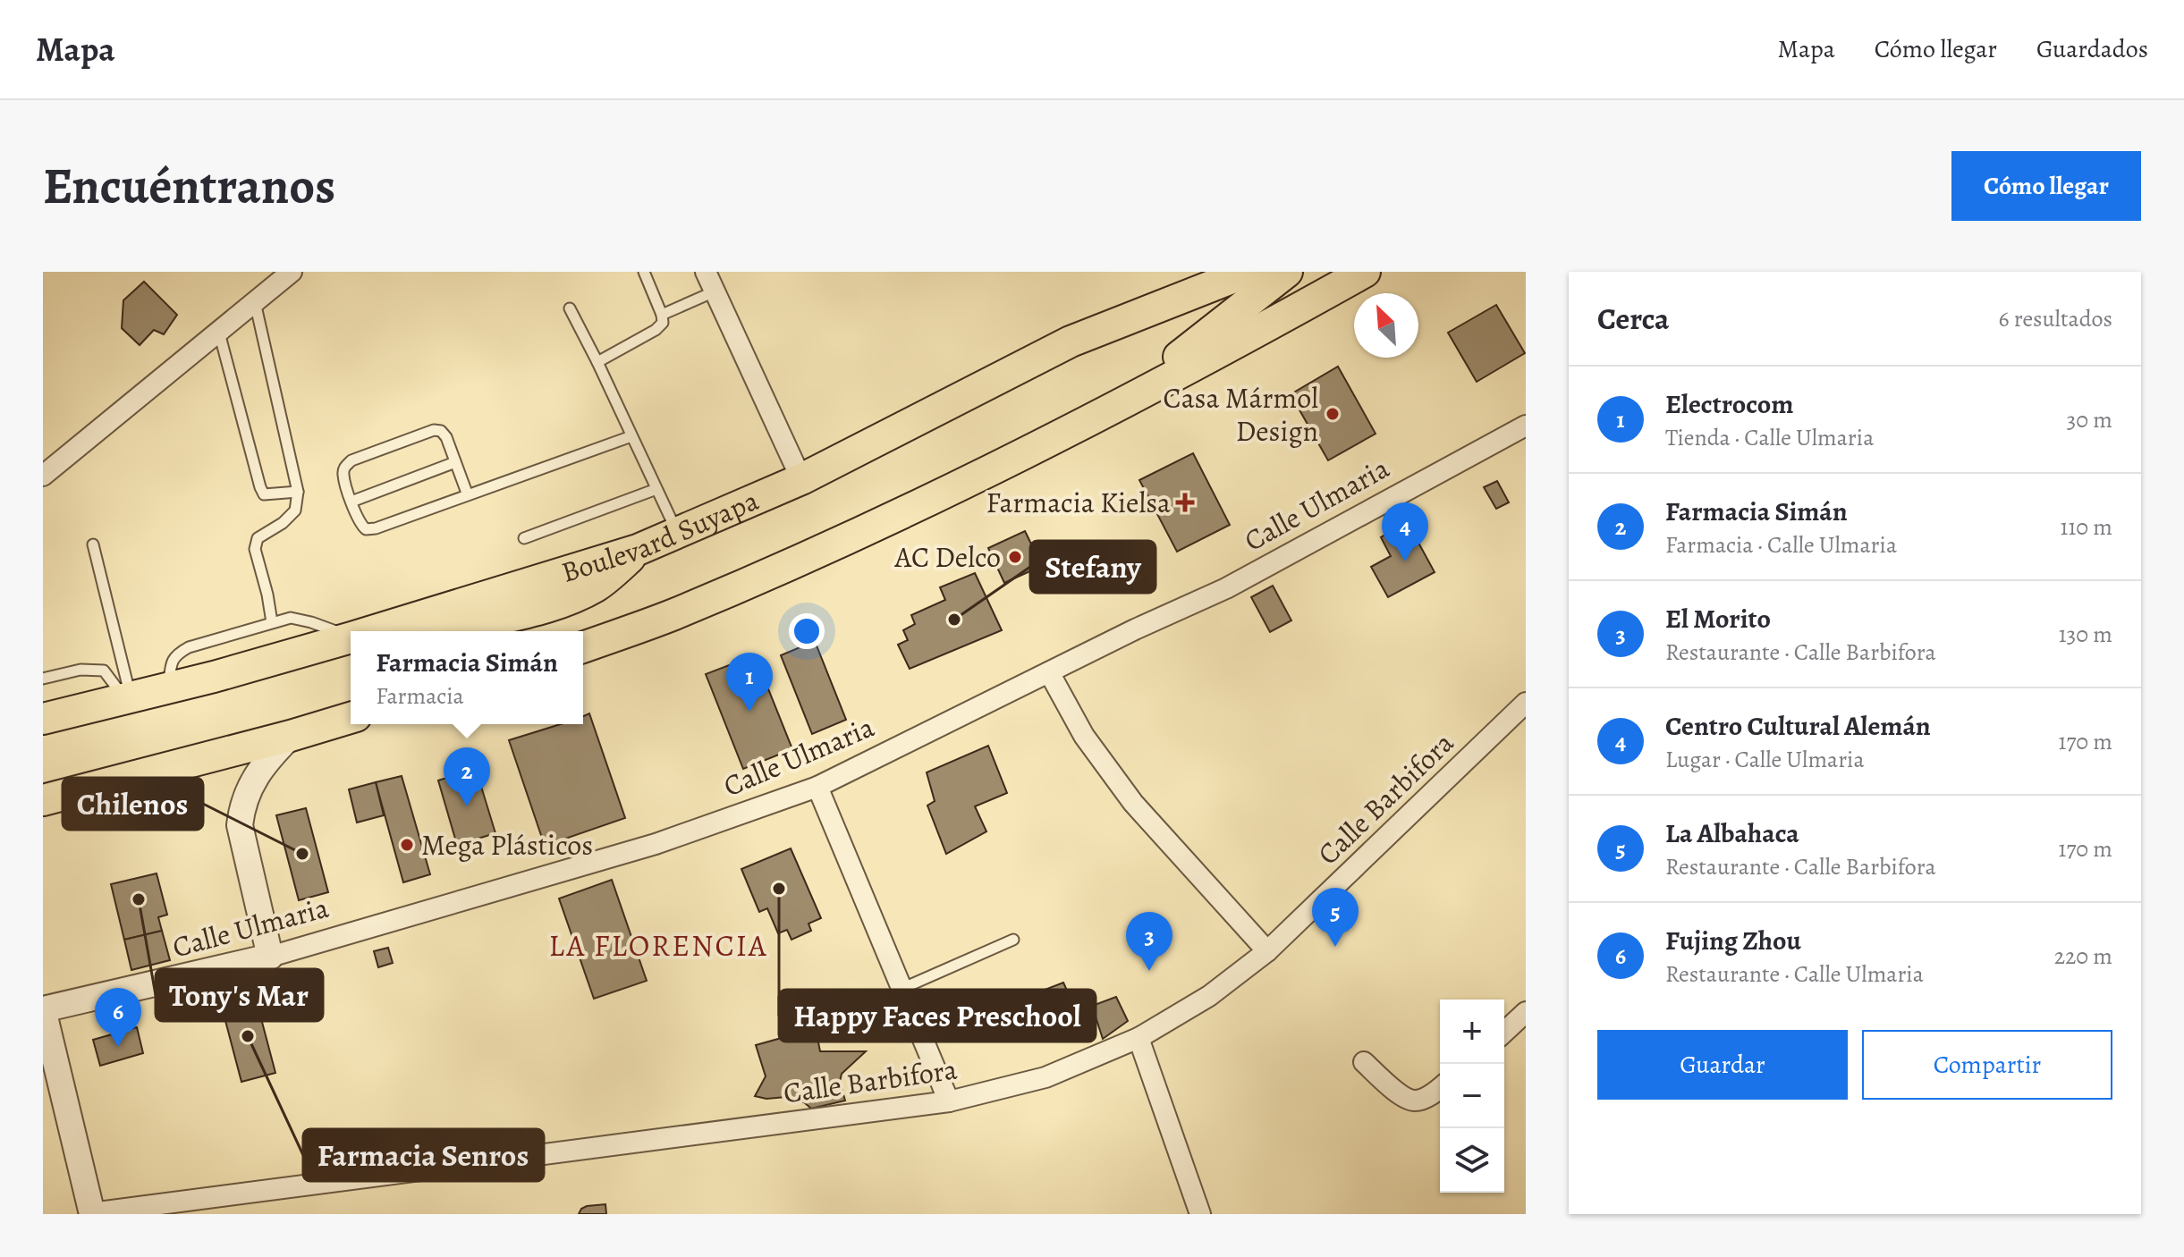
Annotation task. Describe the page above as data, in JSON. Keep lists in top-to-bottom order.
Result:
{
  "streets": {
    "main road": ["Boulevard Suyapa"],
    "street": ["Calle Ulmaria", "Calle Barbifora"]
  },
  "districts": ["LA FLORENCIA"],
  "places": {
    "other": [
      "Casa Mármol Design",
      "AC Delco",
      "Stefany",
      "Mega Plásticos",
      "Chilenos",
      "Happy Faces Preschool",
      "Tony's Mar",
      "Farmacia Senros"
    ],
    "health": ["Farmacia Kielsa"]
  },
  "north": "top left",
  "page": {
    "header": "Mapa",
    "nav": ["Mapa", "Cómo llegar", "Guardados"],
    "buttons": [
      "Cómo llegar",
      ["Guardar", "Compartir"]
    ],
    "title": "Encuéntranos",
    "heading": ["Cerca", "6 resultados"],
    "list": [
      {
        "mark": "1",
        "name": "Electrocom",
        "note": "Tienda · Calle Ulmaria",
        "value": "30 m"
      },
      {
        "mark": "2",
        "name": "Farmacia Simán",
        "note": "Farmacia · Calle Ulmaria",
        "value": "110 m"
      },
      {
        "mark": "3",
        "name": "El Morito",
        "note": "Restaurante · Calle Barbifora",
        "value": "130 m"
      },
      {
        "mark": "4",
        "name": "Centro Cultural Alemán",
        "note": "Lugar · Calle Ulmaria",
        "value": "170 m"
      },
      {
        "mark": "5",
        "name": "La Albahaca",
        "note": "Restaurante · Calle Barbifora",
        "value": "170 m"
      },
      {
        "mark": "6",
        "name": "Fujing Zhou",
        "note": "Restaurante · Calle Ulmaria",
        "value": "220 m"
      }
    ],
    "pins": [
      "4",
      "1",
      "2",
      "5",
      "3",
      "6"
    ],
    "popup": ["Farmacia Simán", "Farmacia"],
    "map_buttons": ["+", "−"]
  }
}
